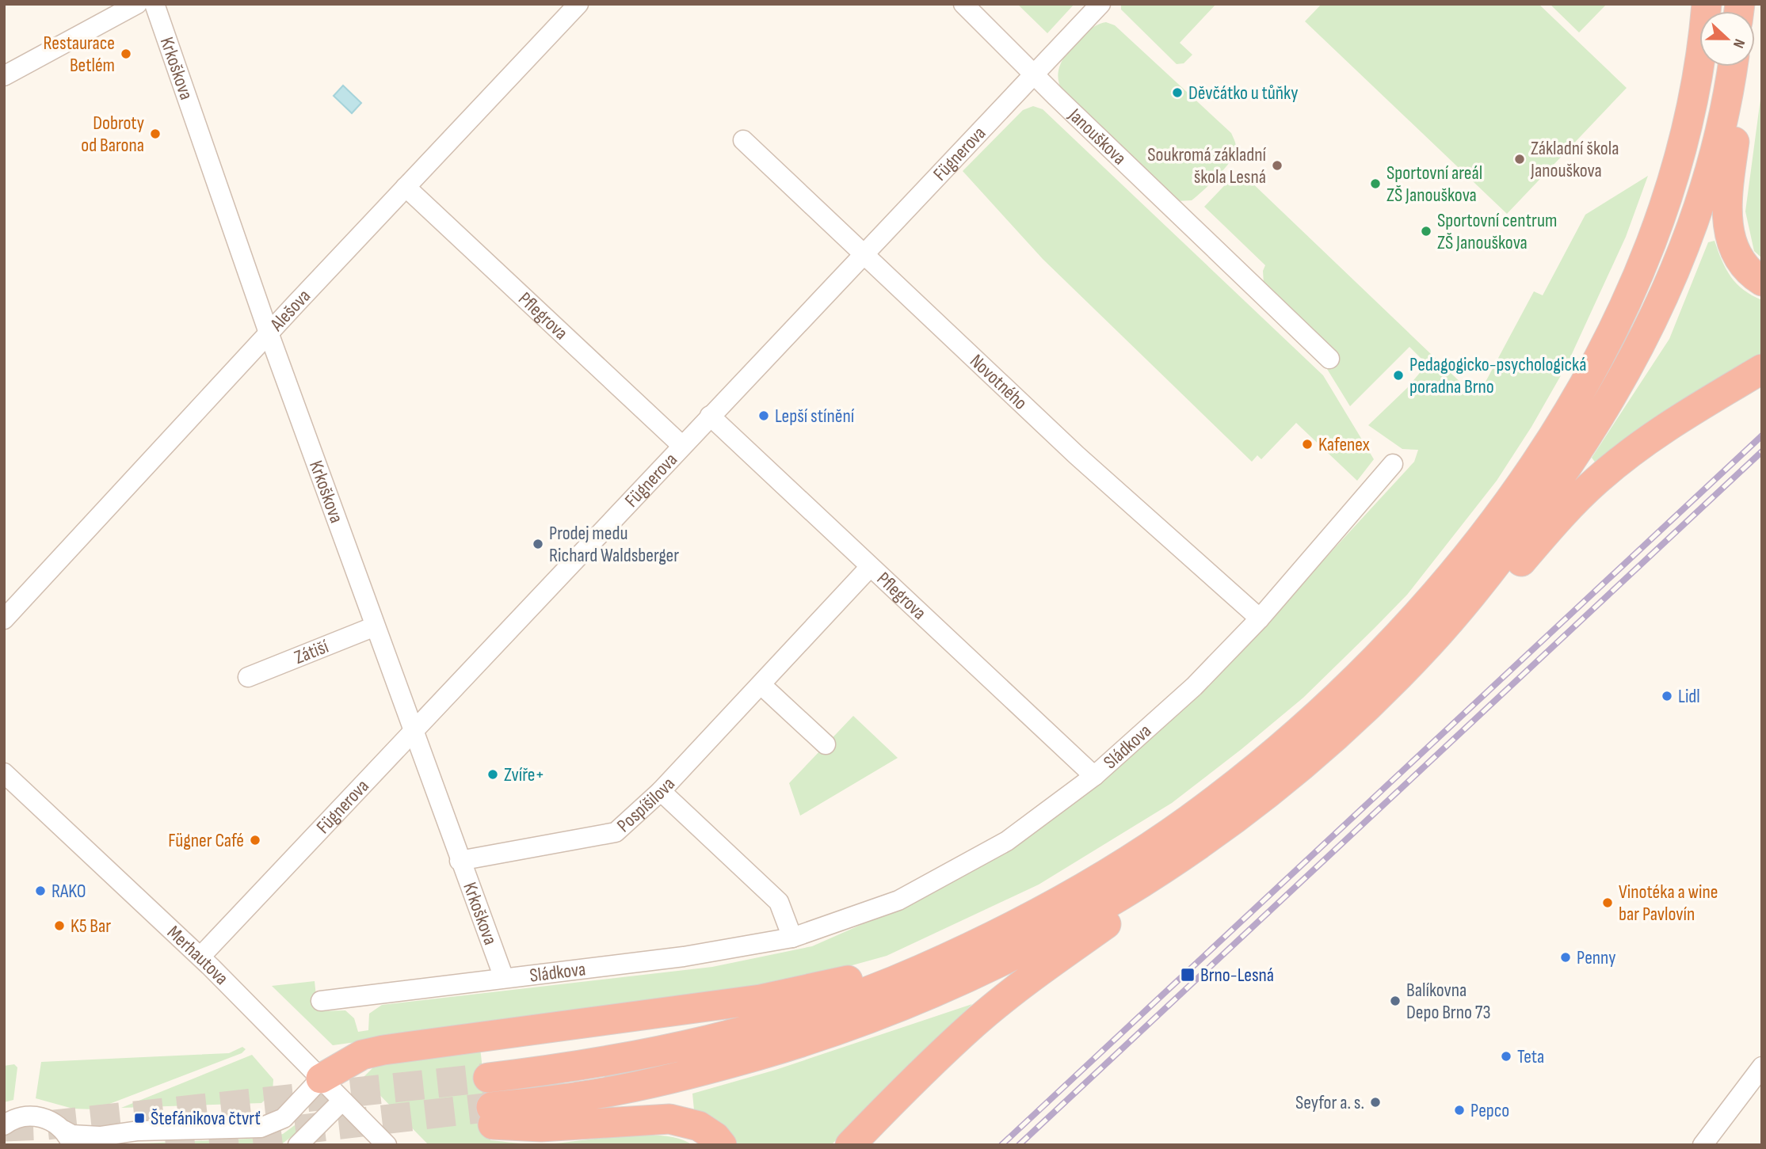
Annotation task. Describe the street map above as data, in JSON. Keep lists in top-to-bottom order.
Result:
{
  "streets": {
    "street": [
      "Krkoškova",
      "Janouškova",
      "Fügnerova",
      "Alešova",
      "Pflegrova",
      "Novotného",
      "Zátiší",
      "Sládkova",
      "Pospíšilova",
      "Merhautova"
    ]
  },
  "crossings": [
    ["Krkoškova", "Fügnerova"],
    ["Krkoškova", "Alešova"],
    ["Krkoškova", "Zátiší"],
    ["Krkoškova", "Sládkova"],
    ["Krkoškova", "Pospíšilova"],
    ["Janouškova", "Fügnerova"],
    ["Fügnerova", "Pflegrova"],
    ["Fügnerova", "Novotného"],
    ["Fügnerova", "Merhautova"],
    ["Alešova", "Pflegrova"],
    ["Pflegrova", "Sládkova"],
    ["Pflegrova", "Pospíšilova"],
    ["Novotného", "Sládkova"]
  ],
  "places": {
    "other": [
      "Restaurace Betlém",
      "Děvčátko u tůňky",
      "Dobroty od Barona",
      "Základní škola Janouškova",
      "Soukromá základní škola Lesná",
      "Sportovní areál ZŠ Janouškova",
      "Sportovní centrum ZŠ Janouškova",
      "Pedagogicko-psychologická poradna Brno",
      "Lepší stínění",
      "Kafenex",
      "Prodej medu Richard Waldsberger",
      "Lidl",
      "Zvíře+",
      "Fügner Café",
      "RAKO",
      "Vinotéka a wine bar Pavlovín",
      "K5 Bar",
      "Penny",
      "Balíkovna Depo Brno 73",
      "Teta",
      "Seyfor a. s.",
      "Pepco"
    ],
    "transit": ["Brno-Lesná", "Štefánikova čtvrť"]
  },
  "north": "right"
}
